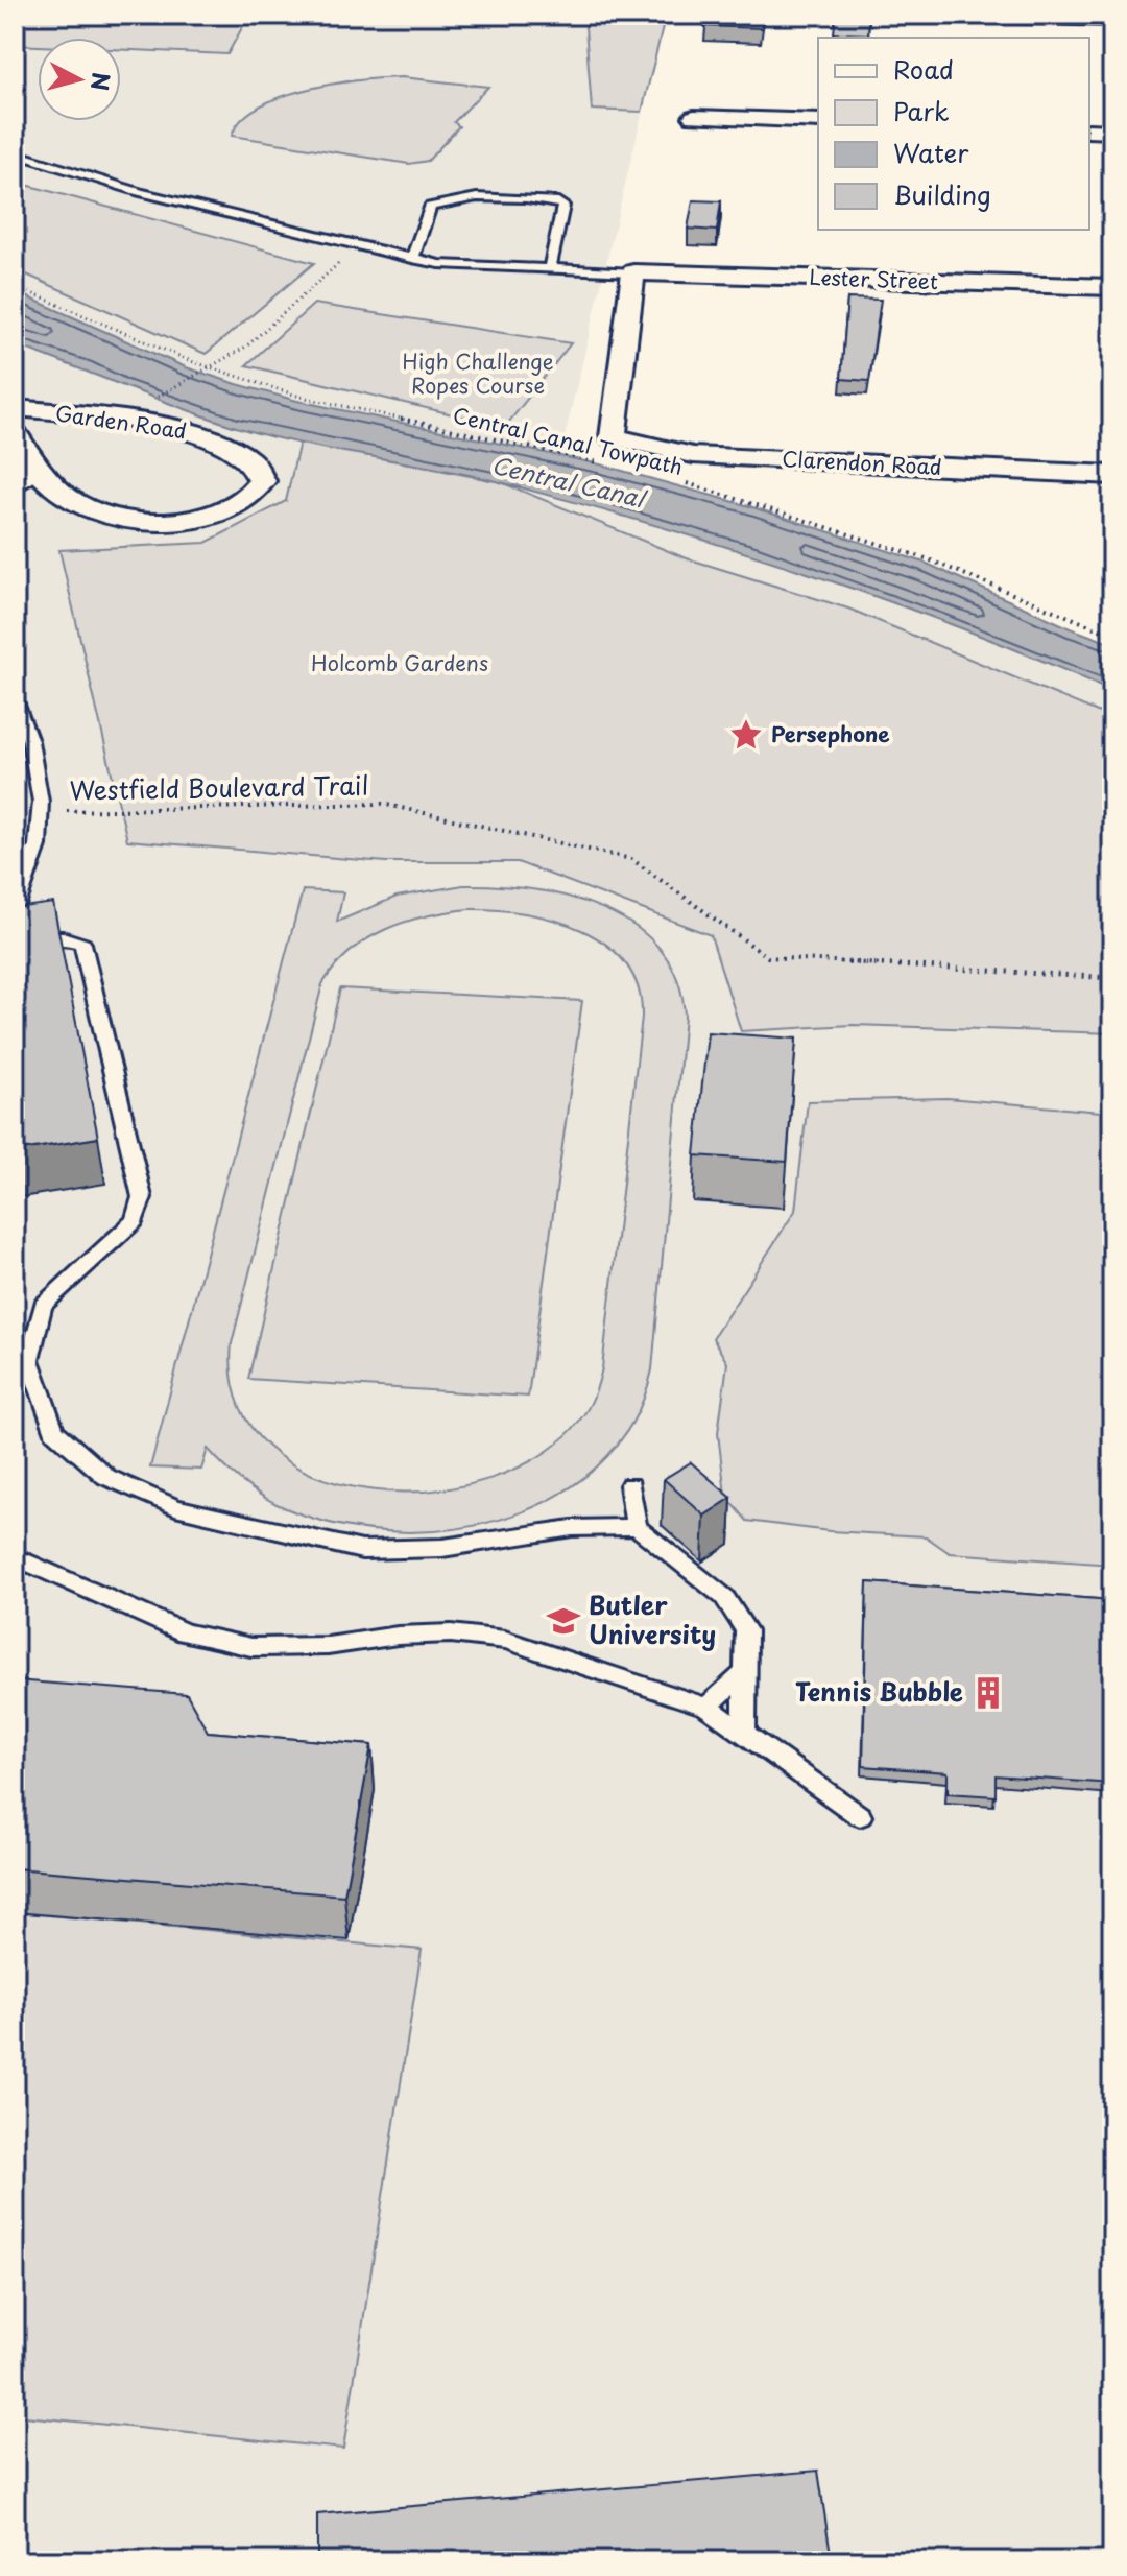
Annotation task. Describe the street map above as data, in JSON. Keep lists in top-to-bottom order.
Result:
{
  "streets": {
    "street": ["Lester Street", "Garden Road", "Clarendon Road"],
    "path": ["Central Canal Towpath", "Westfield Boulevard Trail"]
  },
  "crossings": [
    ["Lester Street", "Clarendon Road"]
  ],
  "water": ["Central Canal"],
  "parks": ["High Challenge Ropes Course", "Holcomb Gardens"],
  "places": {
    "place": ["Persephone"],
    "school or university": ["Butler University"],
    "building": ["Tennis Bubble"]
  },
  "legend": [
    "Road",
    "Park",
    "Water",
    "Building"
  ],
  "north": "right"
}
